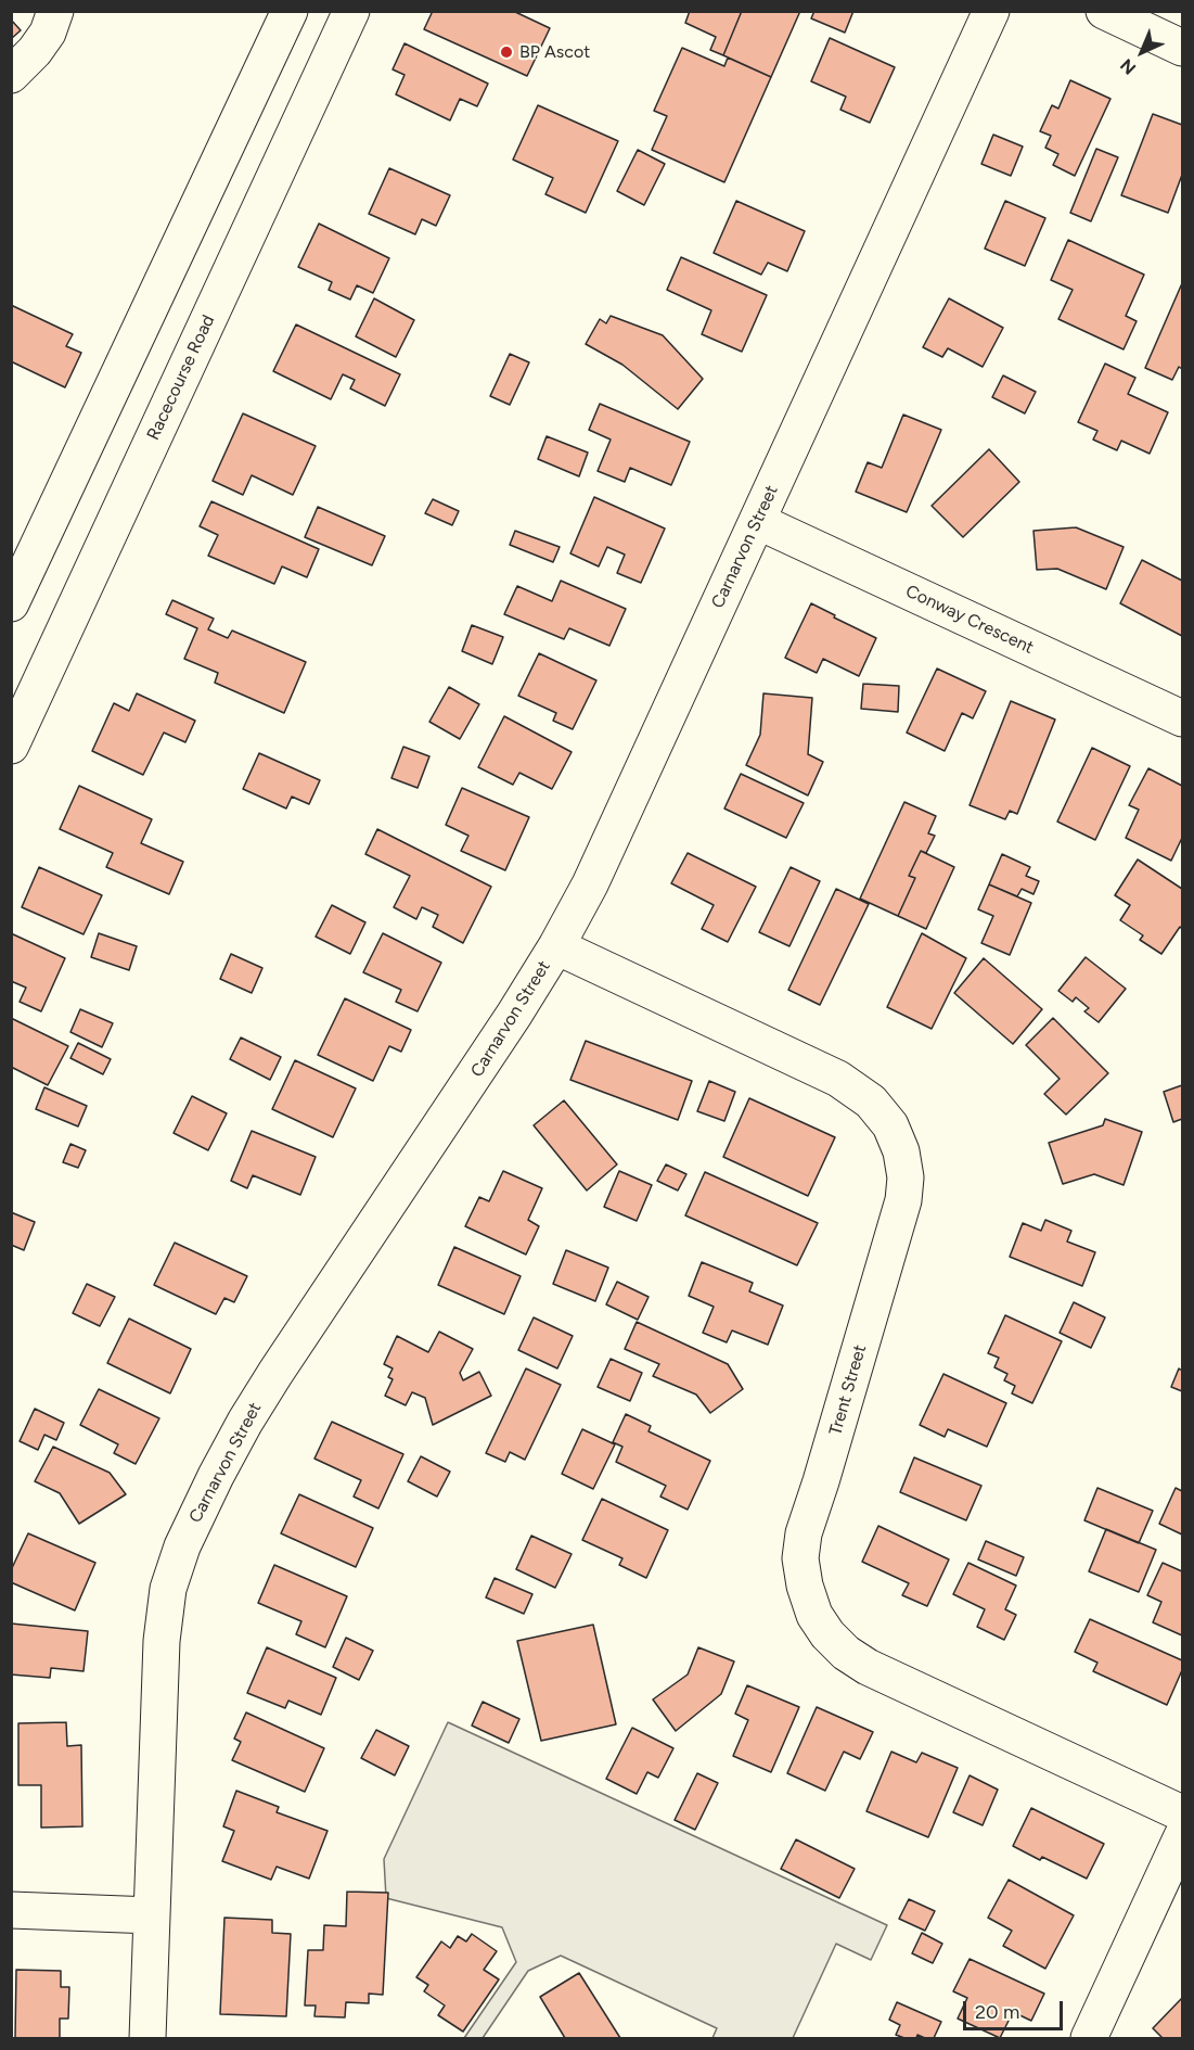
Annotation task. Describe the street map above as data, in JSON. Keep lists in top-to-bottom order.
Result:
{
  "streets": {
    "main road": [
      "Racecourse Road",
      "Carnarvon Street",
      "Conway Crescent",
      "Trent Street"
    ]
  },
  "crossings": [
    ["Carnarvon Street", "Conway Crescent"],
    ["Carnarvon Street", "Trent Street"]
  ],
  "places": ["BP Ascot"],
  "scale_bar": "20 m",
  "north": "bottom left"
}
